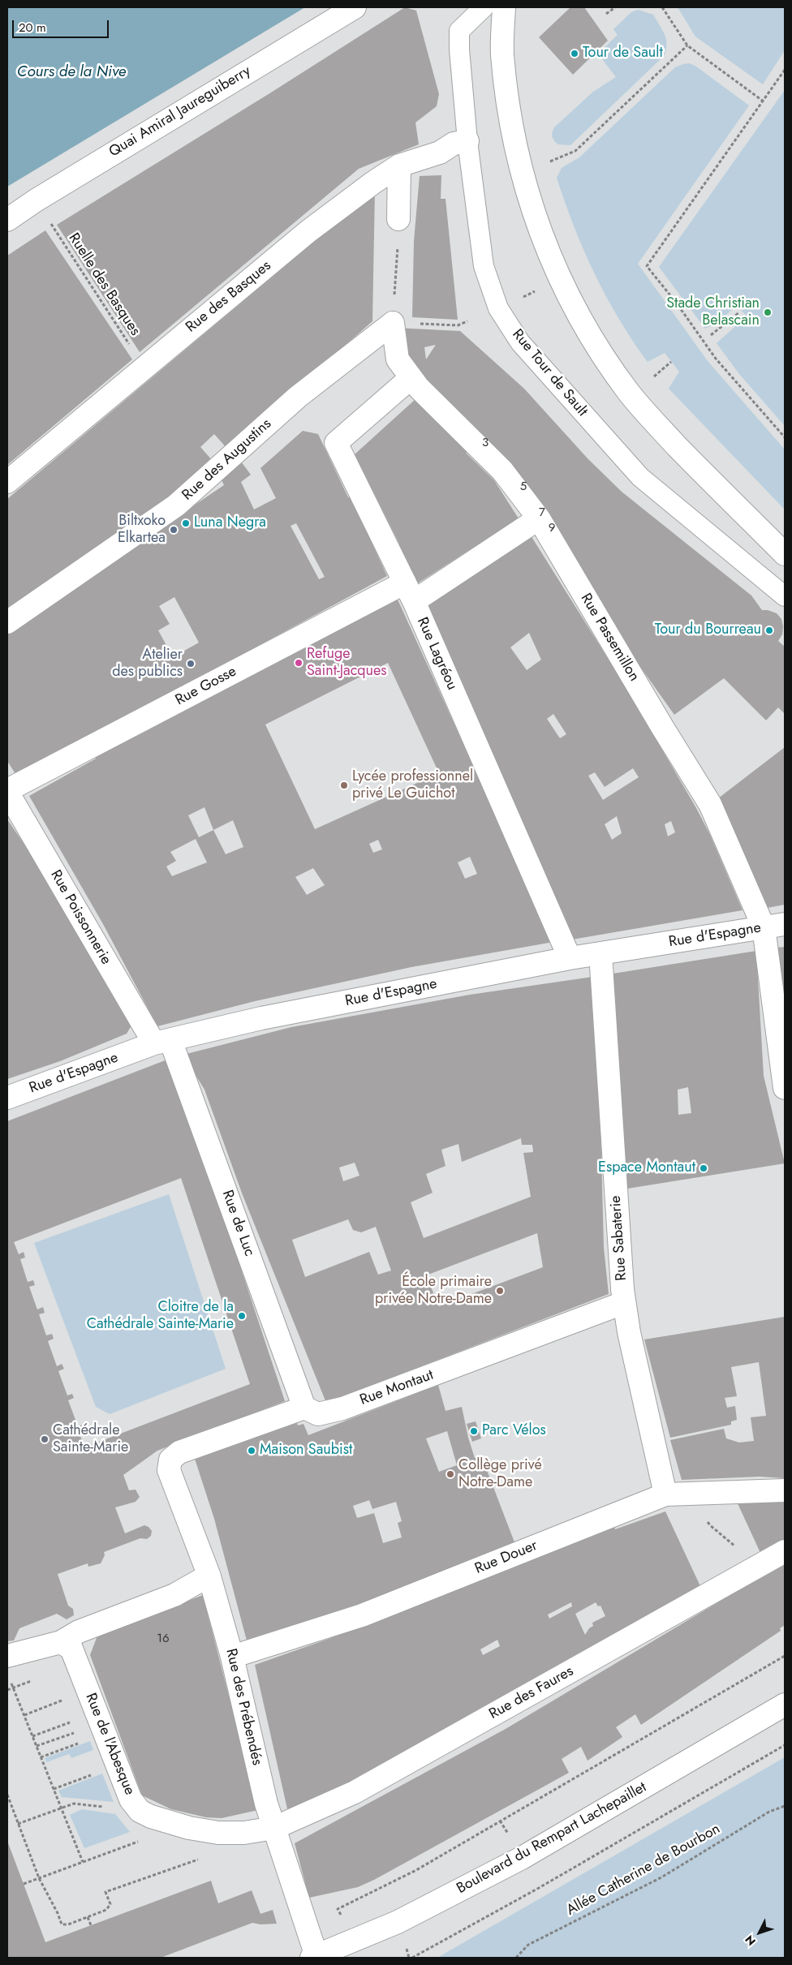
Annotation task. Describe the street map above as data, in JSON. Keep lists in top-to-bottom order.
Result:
{
  "streets": {
    "street": [
      "Quai Amiral Jaureguiberry",
      "Rue des Basques",
      "Rue des Augustins",
      "Rue Passemillon",
      "Rue Lagréou",
      "Rue Gosse",
      "Rue Poissonnerie",
      "Rue d'Espagne",
      "Rue de Luc",
      "Rue Sabaterie",
      "Rue Montaut",
      "Rue Douer",
      "Rue des Faures",
      "Rue des Prébendés",
      "Rue de l'Abesque",
      "Boulevard du Rempart Lachepaillet"
    ],
    "lane": ["Rue Tour de Sault"],
    "path": ["Ruelle des Basques", "Allée Catherine de Bourbon"]
  },
  "crossings": [
    ["Rue des Basques", "Rue Tour de Sault"],
    ["Rue Passemillon", "Rue Lagréou"],
    ["Rue Passemillon", "Rue Gosse"],
    ["Rue Passemillon", "Rue d'Espagne"],
    ["Rue Lagréou", "Rue Gosse"],
    ["Rue Lagréou", "Rue d'Espagne"],
    ["Rue Gosse", "Rue Poissonnerie"],
    ["Rue Poissonnerie", "Rue d'Espagne"],
    ["Rue Poissonnerie", "Rue de Luc"],
    ["Rue d'Espagne", "Rue de Luc"],
    ["Rue d'Espagne", "Rue Sabaterie"],
    ["Rue de Luc", "Rue Montaut"],
    ["Rue de Luc", "Rue des Prébendés"],
    ["Rue Sabaterie", "Rue Montaut"],
    ["Rue Sabaterie", "Rue Douer"],
    ["Rue Montaut", "Rue des Prébendés"],
    ["Rue Douer", "Rue des Prébendés"],
    ["Rue des Faures", "Rue des Prébendés"],
    ["Rue des Faures", "Rue de l'Abesque"],
    ["Rue des Prébendés", "Rue de l'Abesque"],
    ["Rue des Prébendés", "Boulevard du Rempart Lachepaillet"]
  ],
  "water": ["Cours de la Nive"],
  "places": [
    "Tour de Sault",
    "Stade Christian Belascain",
    "Luna Negra",
    "Biltxoko Elkartea",
    "Tour du Bourreau",
    "Refuge Saint-Jacques",
    "Atelier des publics",
    "Lycée professionnel privé Le Guichot",
    "Espace Montaut",
    "École primaire privée Notre-Dame",
    "Cloitre de la Cathédrale Sainte-Marie",
    "Parc Vélos",
    "Cathédrale Sainte-Marie",
    "Maison Saubist",
    "Collège privé Notre-Dame"
  ],
  "house_numbers": [
    "3",
    "5",
    "7",
    "9",
    "16"
  ],
  "scale_bar": "20 m",
  "north": "bottom left"
}
